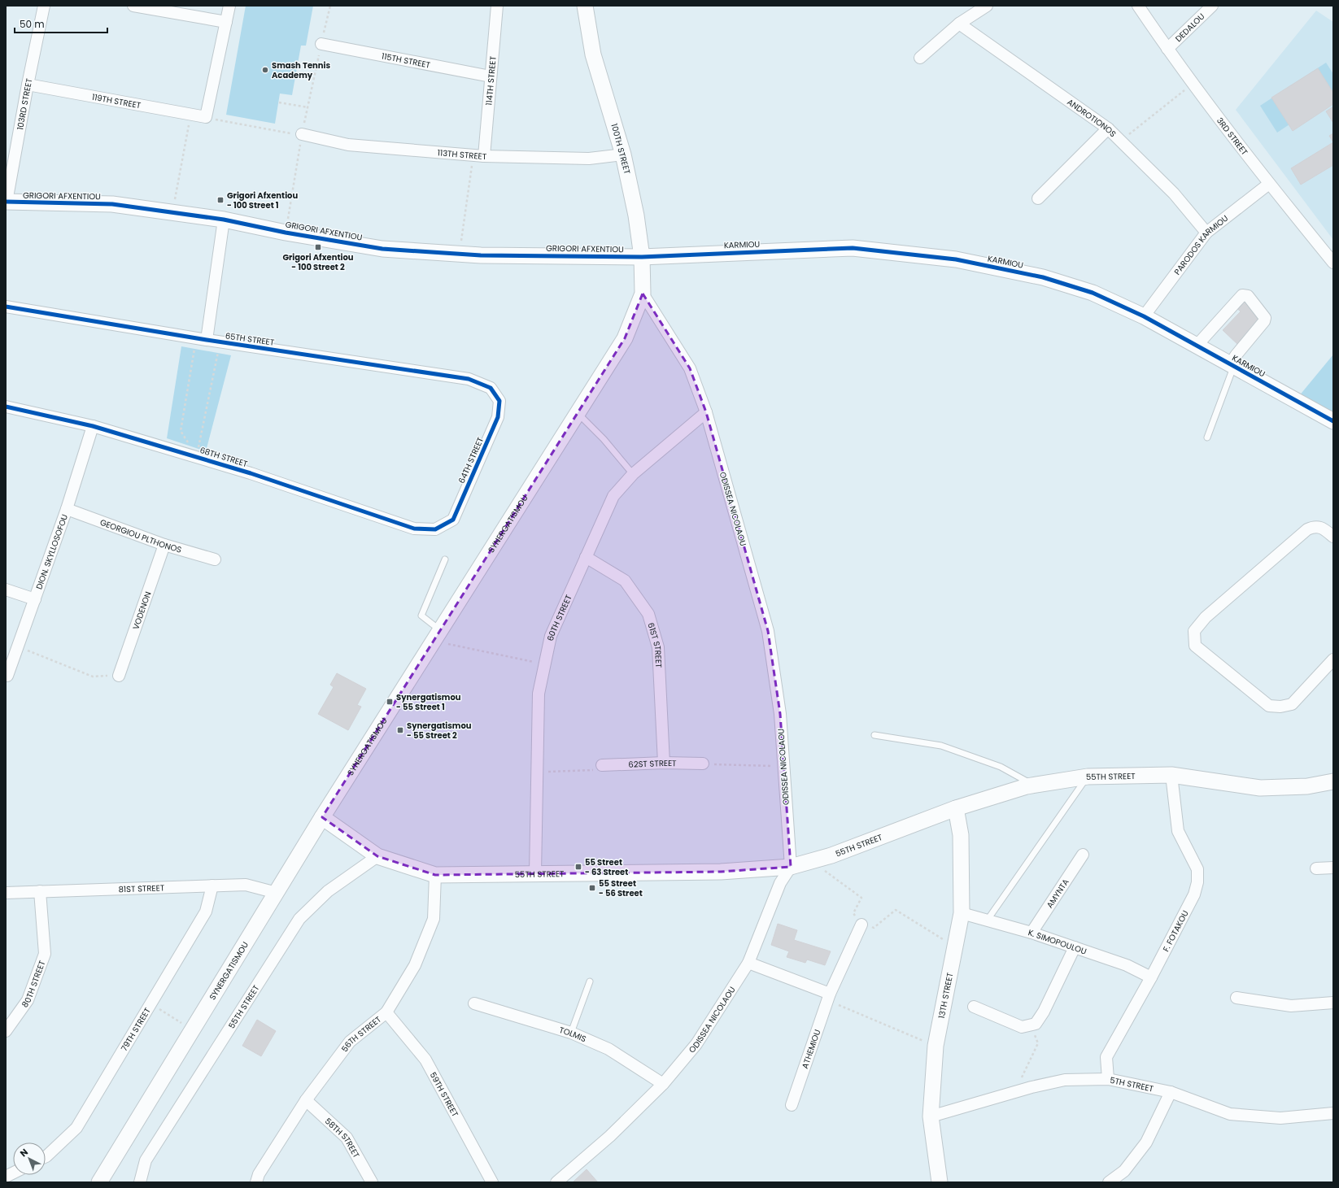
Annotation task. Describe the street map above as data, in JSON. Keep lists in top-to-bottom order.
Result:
{
  "streets": {
    "street": [
      "DEDALOU",
      "115TH STREET",
      "114TH STREET",
      "119TH STREET",
      "103RD STREET",
      "ANDROTIONOS",
      "3RD STREET",
      "100TH STREET",
      "113TH STREET",
      "GRIGORI AFXENTIOU",
      "KARMIOU",
      "PARODOS KARMIOU",
      "65TH STREET",
      "68TH STREET",
      "64TH STREET",
      "ODISSEA NICOLAOU",
      "SYNERGATISMOU",
      "GEORGIOU PLTHONOS",
      "DION. SKYLLOSOFOU",
      "VODENON",
      "60TH STREET",
      "61ST STREET",
      "62ST STREET",
      "55TH STREET",
      "81ST STREET",
      "AMYNTA",
      "F. FOTAKOU",
      "K. SIMOPOULOU",
      "80TH STREET",
      "13TH STREET",
      "79TH STREET",
      "56TH STREET",
      "TOLMIS",
      "ATHEMIOU",
      "5TH STREET",
      "59TH STREET",
      "58TH STREET"
    ]
  },
  "crossings": [
    ["DEDALOU", "3RD STREET"],
    ["115TH STREET", "114TH STREET"],
    ["114TH STREET", "113TH STREET"],
    ["119TH STREET", "103RD STREET"],
    ["103RD STREET", "GRIGORI AFXENTIOU"],
    ["ANDROTIONOS", "PARODOS KARMIOU"],
    ["3RD STREET", "PARODOS KARMIOU"],
    ["100TH STREET", "113TH STREET"],
    ["100TH STREET", "GRIGORI AFXENTIOU"],
    ["100TH STREET", "KARMIOU"],
    ["100TH STREET", "ODISSEA NICOLAOU"],
    ["100TH STREET", "SYNERGATISMOU"],
    ["GRIGORI AFXENTIOU", "KARMIOU"],
    ["KARMIOU", "PARODOS KARMIOU"],
    ["65TH STREET", "64TH STREET"],
    ["68TH STREET", "64TH STREET"],
    ["68TH STREET", "DION. SKYLLOSOFOU"],
    ["ODISSEA NICOLAOU", "SYNERGATISMOU"],
    ["ODISSEA NICOLAOU", "60TH STREET"],
    ["ODISSEA NICOLAOU", "55TH STREET"],
    ["ODISSEA NICOLAOU", "TOLMIS"],
    ["SYNERGATISMOU", "55TH STREET"],
    ["SYNERGATISMOU", "81ST STREET"],
    ["GEORGIOU PLTHONOS", "DION. SKYLLOSOFOU"],
    ["GEORGIOU PLTHONOS", "VODENON"],
    ["60TH STREET", "61ST STREET"],
    ["60TH STREET", "55TH STREET"],
    ["61ST STREET", "62ST STREET"],
    ["55TH STREET", "F. FOTAKOU"],
    ["55TH STREET", "13TH STREET"],
    ["55TH STREET", "56TH STREET"],
    ["81ST STREET", "80TH STREET"],
    ["81ST STREET", "79TH STREET"],
    ["AMYNTA", "K. SIMOPOULOU"],
    ["F. FOTAKOU", "K. SIMOPOULOU"],
    ["F. FOTAKOU", "5TH STREET"],
    ["K. SIMOPOULOU", "13TH STREET"],
    ["13TH STREET", "5TH STREET"],
    ["56TH STREET", "59TH STREET"],
    ["56TH STREET", "58TH STREET"]
  ],
  "places": {
    "other": ["Smash Tennis Academy"],
    "transit": [
      "Grigori Afxentiou - 100 Street 1",
      "Grigori Afxentiou - 100 Street 2",
      "Synergatismou - 55 Street 1",
      "Synergatismou - 55 Street 2",
      "55 Street - 63 Street",
      "55 Street - 56 Street"
    ]
  },
  "scale_bar": "50 m",
  "north": "top left"
}
